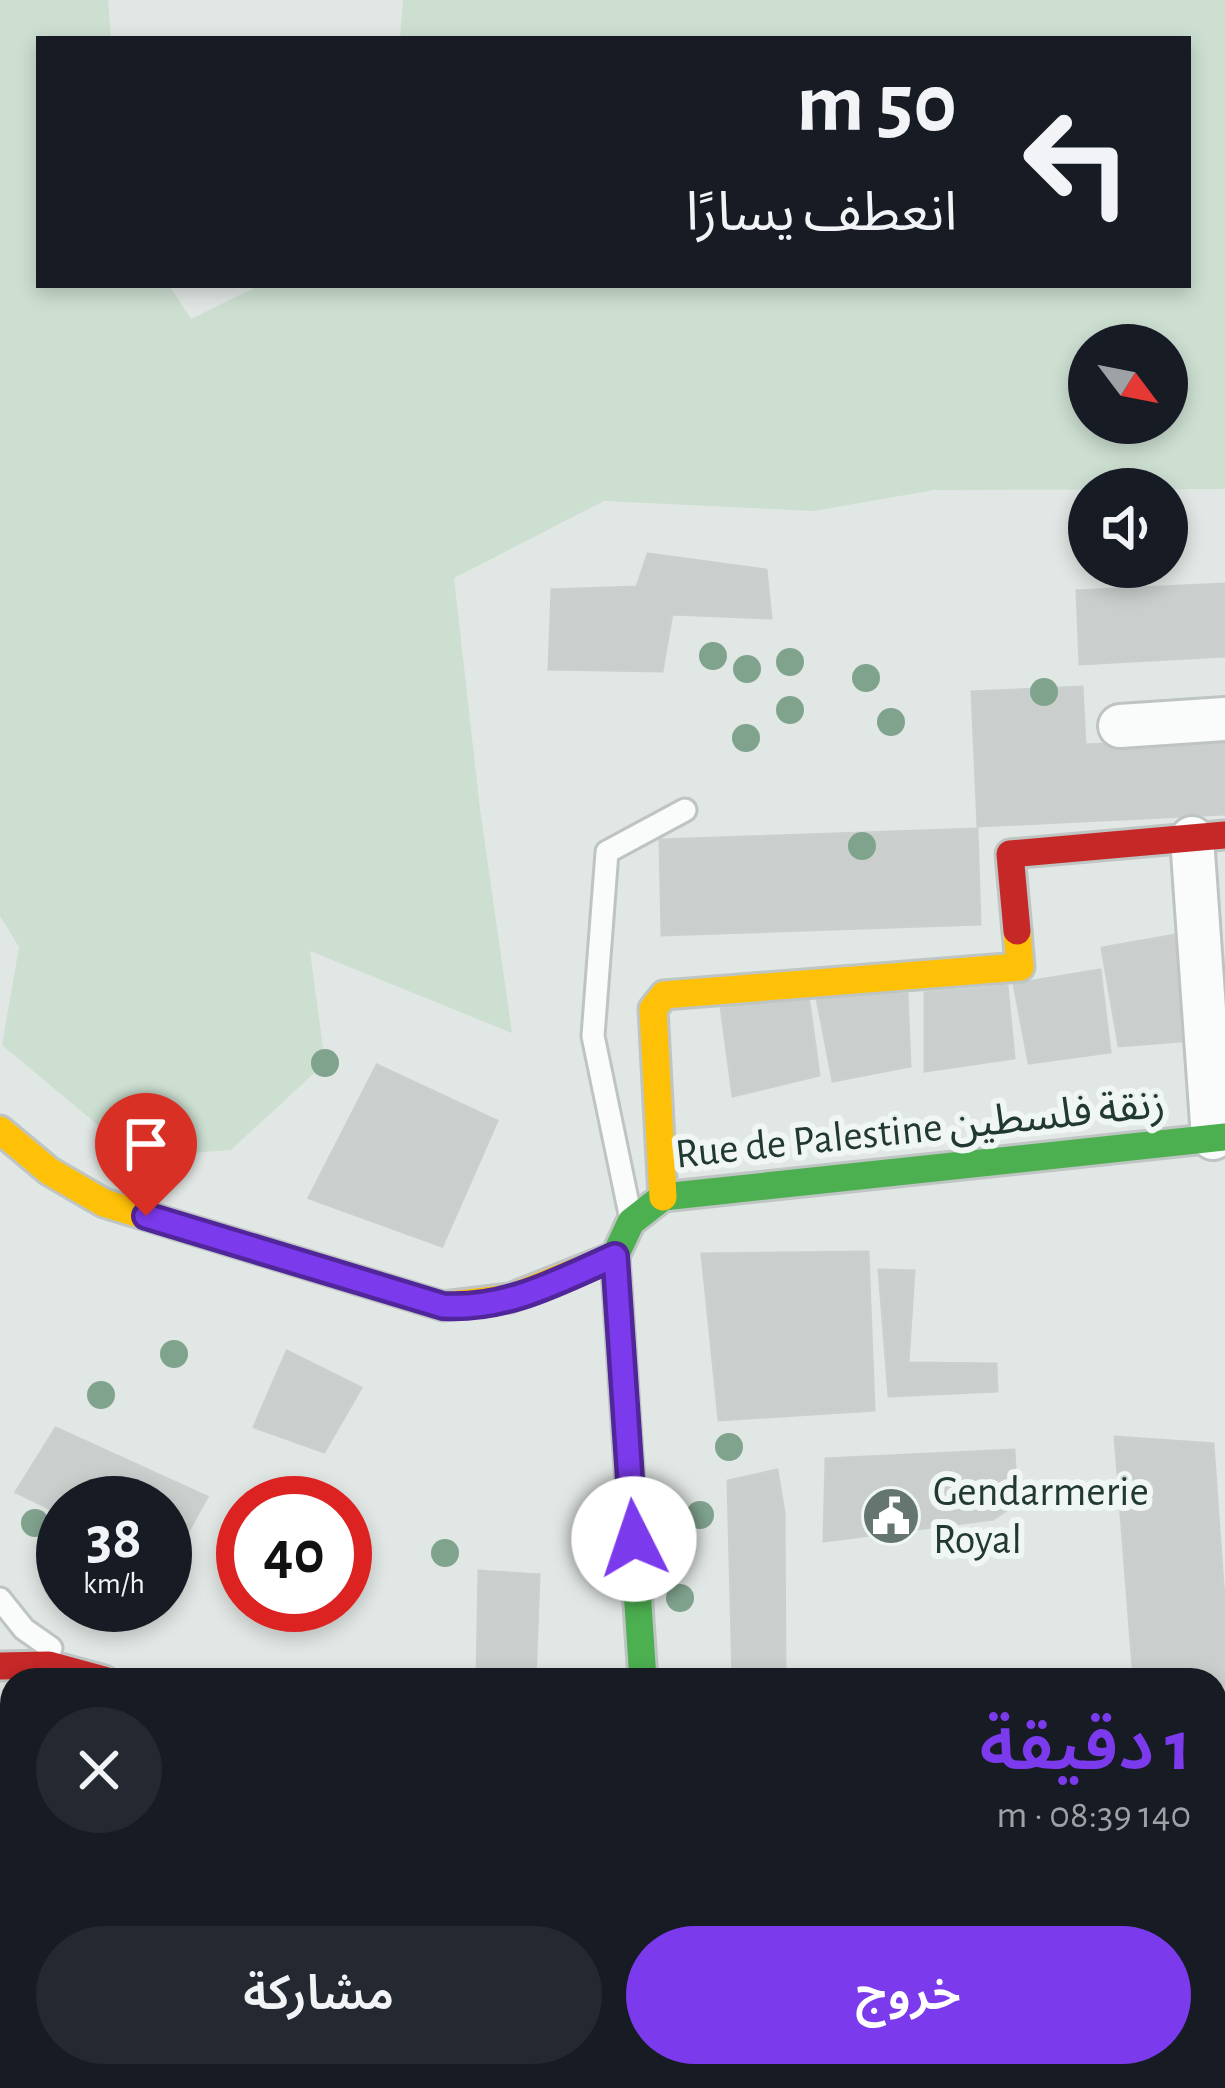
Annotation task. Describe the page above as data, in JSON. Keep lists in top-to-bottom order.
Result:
{
  "streets": {
    "street": ["Rue de Palestine زنقة فلسطين"]
  },
  "places": {
    "public building": ["Gendarmerie Royal"]
  },
  "north": "bottom right",
  "page": {
    "turn": ["50 m", "انعطف يسارًا"],
    "speed": "38 km/h",
    "limit": "40",
    "heading": ["1 دقيقة", "140 m · 08:39"],
    "buttons": ["خروج", "مشاركة"]
  }
}
